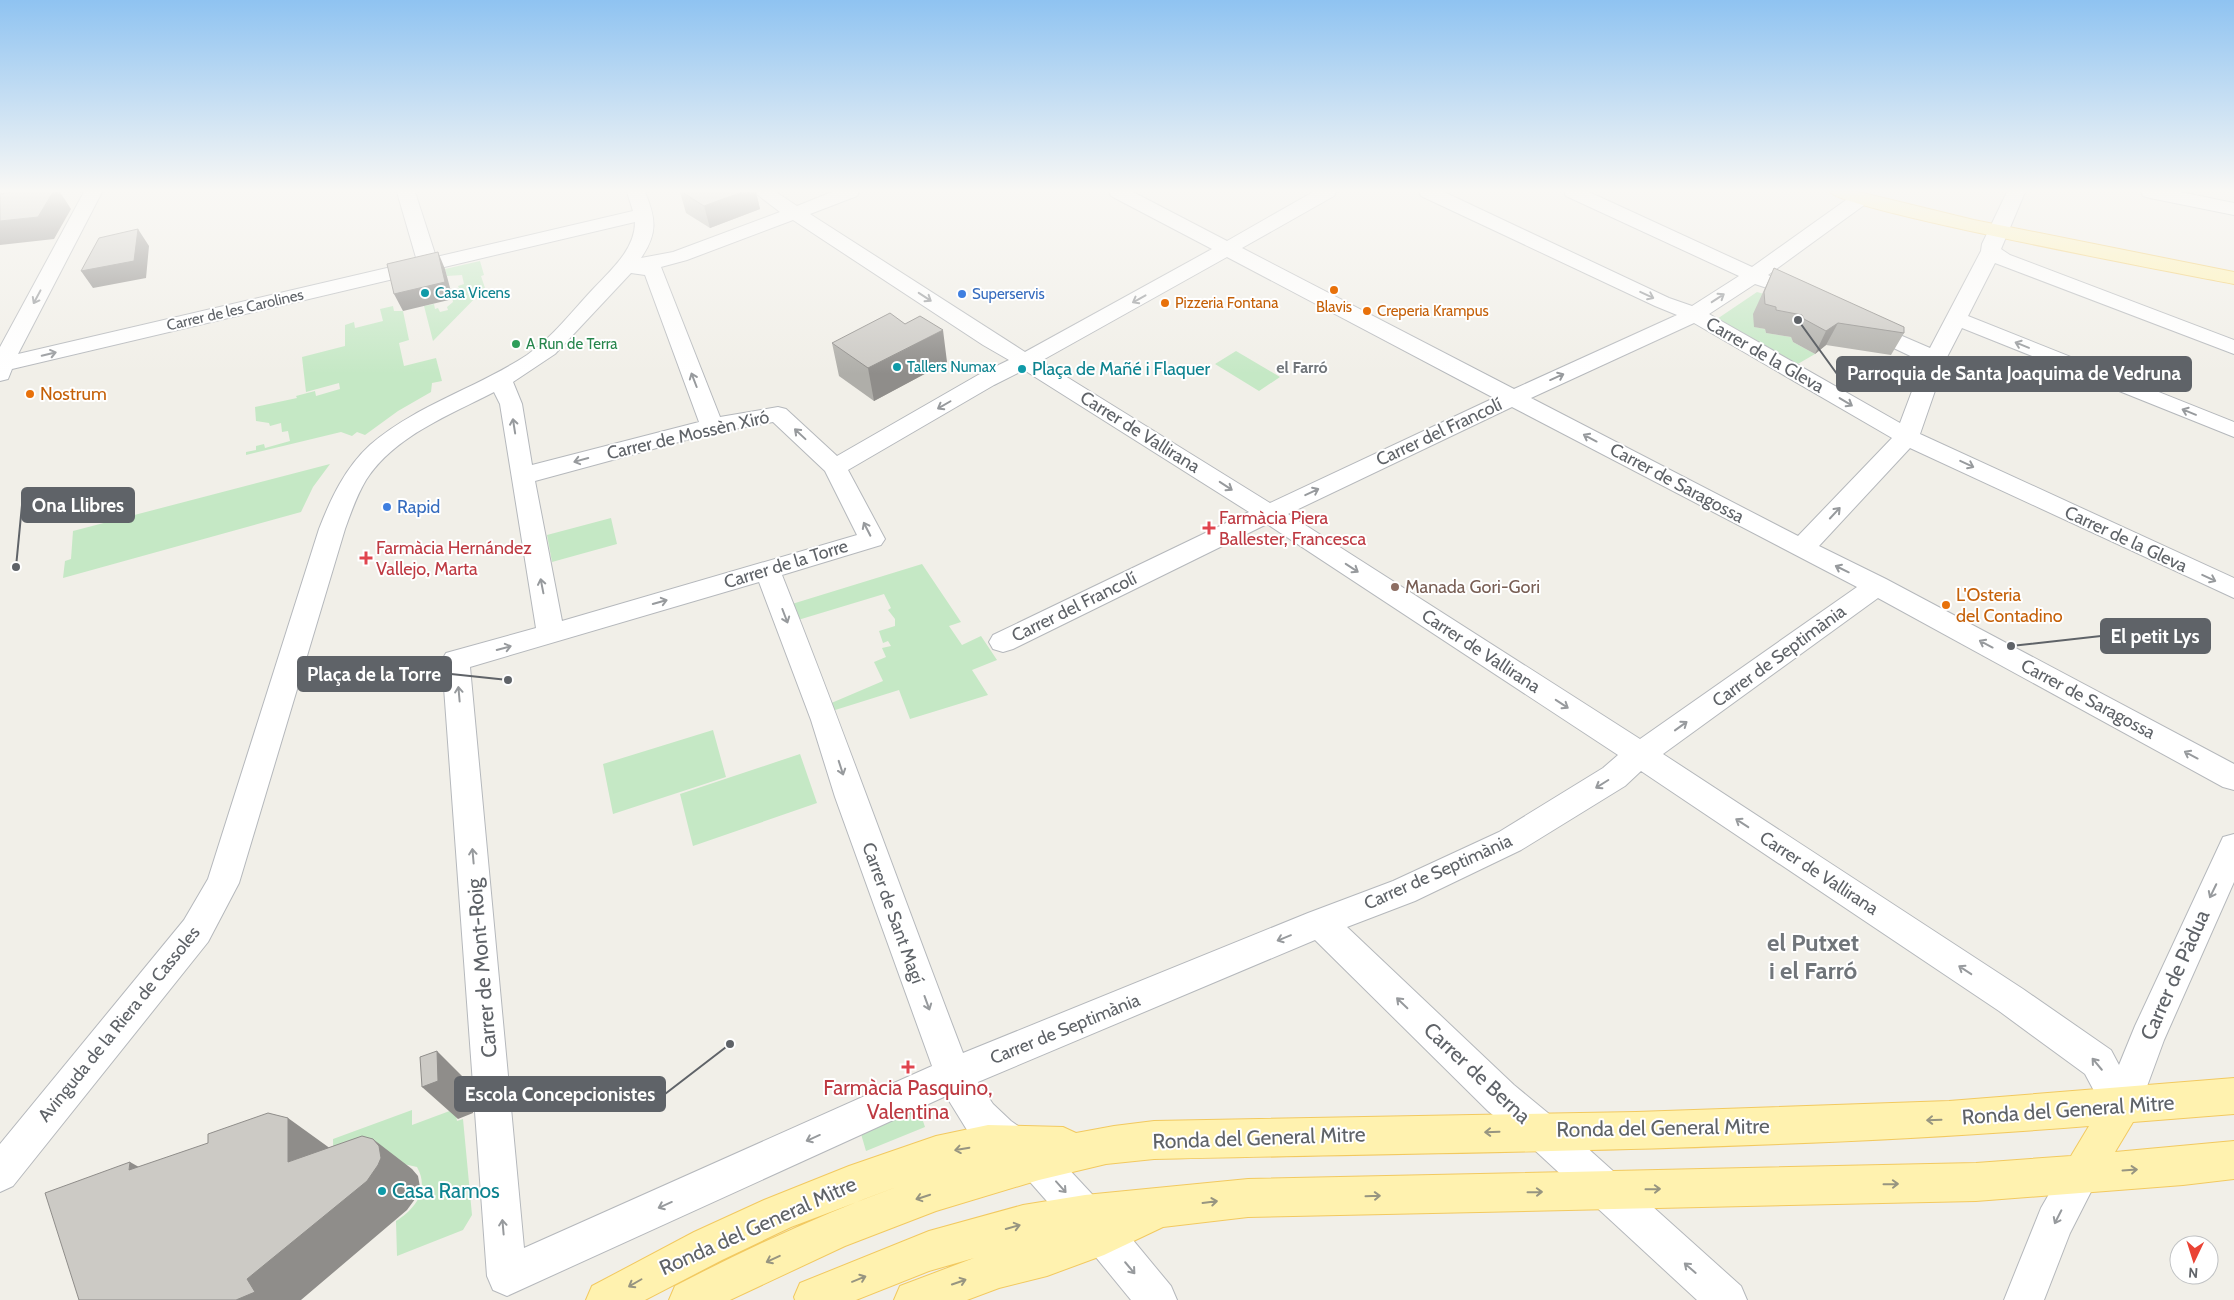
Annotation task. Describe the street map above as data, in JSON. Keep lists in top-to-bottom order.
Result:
{
  "streets": {
    "main road": ["Ronda del General Mitre"],
    "street": [
      "Carrer de les Carolines",
      "Carrer de la Gleva",
      "Carrer de Vallirana",
      "Carrer del Francolí",
      "Carrer de Mossèn Xiró",
      "Carrer de Saragossa",
      "Carrer de la Torre",
      "Carrer de Septimània",
      "Carrer de Sant Magí",
      "Carrer de Mont-Roig",
      "Carrer de Pàdua",
      "Avinguda de la Riera de Cassoles",
      "Carrer de Berna"
    ]
  },
  "crossings": [
    ["Carrer de la Gleva", "Carrer del Francolí"],
    ["Carrer de Vallirana", "Carrer del Francolí"],
    ["Carrer de Vallirana", "Carrer de Septimània"],
    ["Carrer de Vallirana", "Carrer de Pàdua"],
    ["Carrer de Vallirana", "Ronda del General Mitre"],
    ["Carrer del Francolí", "Carrer de Saragossa"],
    ["Carrer de Mossèn Xiró", "Carrer de la Torre"],
    ["Carrer de Saragossa", "Carrer de Septimània"],
    ["Carrer de la Torre", "Carrer de Sant Magí"],
    ["Carrer de la Torre", "Carrer de Mont-Roig"],
    ["Carrer de Septimània", "Carrer de Sant Magí"],
    ["Carrer de Septimània", "Carrer de Mont-Roig"],
    ["Carrer de Septimània", "Carrer de Berna"],
    ["Carrer de Sant Magí", "Carrer de Mont-Roig"],
    ["Carrer de Sant Magí", "Ronda del General Mitre"],
    ["Carrer de Pàdua", "Ronda del General Mitre"],
    ["Carrer de Berna", "Ronda del General Mitre"]
  ],
  "one_way": [
    "Carrer de les Carolines",
    "Carrer del Francolí",
    "Carrer de Mossèn Xiró",
    "Carrer de Saragossa",
    "Carrer de la Torre",
    "Carrer de Sant Magí",
    "Carrer de Pàdua",
    "Carrer de Berna"
  ],
  "districts": ["el Farró", "el Putxet i el Farró"],
  "places": {
    "other": [
      "Blavis",
      "Casa Vicens",
      "Superservis",
      "Pizzeria Fontana",
      "Creperia Krampus",
      "Parroquia de Santa Joaquima de Vedruna",
      "A Run de Terra",
      "Tallers Numax",
      "Plaça de Mañé i Flaquer",
      "Nostrum",
      "Rapid",
      "Ona Llibres",
      "Manada Gori-Gori",
      "L'Osteria del Contadino",
      "El petit Lys",
      "Plaça de la Torre",
      "Escola Concepcionistes",
      "Casa Ramos"
    ],
    "health": ["Farmàcia Piera Ballester, Francesca", "Farmàcia Hernández Vallejo, Marta", "Farmàcia Pasquino, Valentina"]
  },
  "north": "bottom"
}
